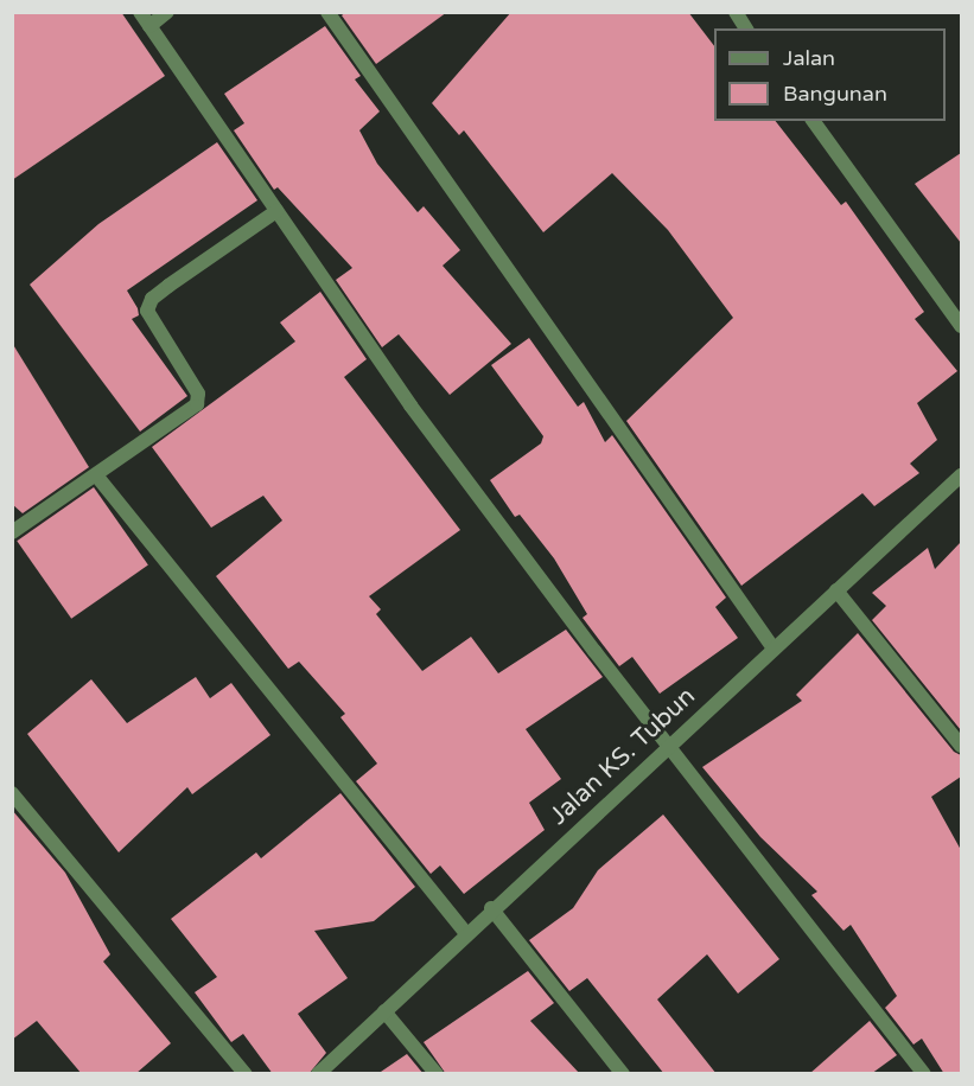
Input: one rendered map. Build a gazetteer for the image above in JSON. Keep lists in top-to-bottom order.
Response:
{
  "streets": {
    "street": ["Jalan KS. Tubun"]
  },
  "legend": ["Jalan", "Bangunan"]
}
